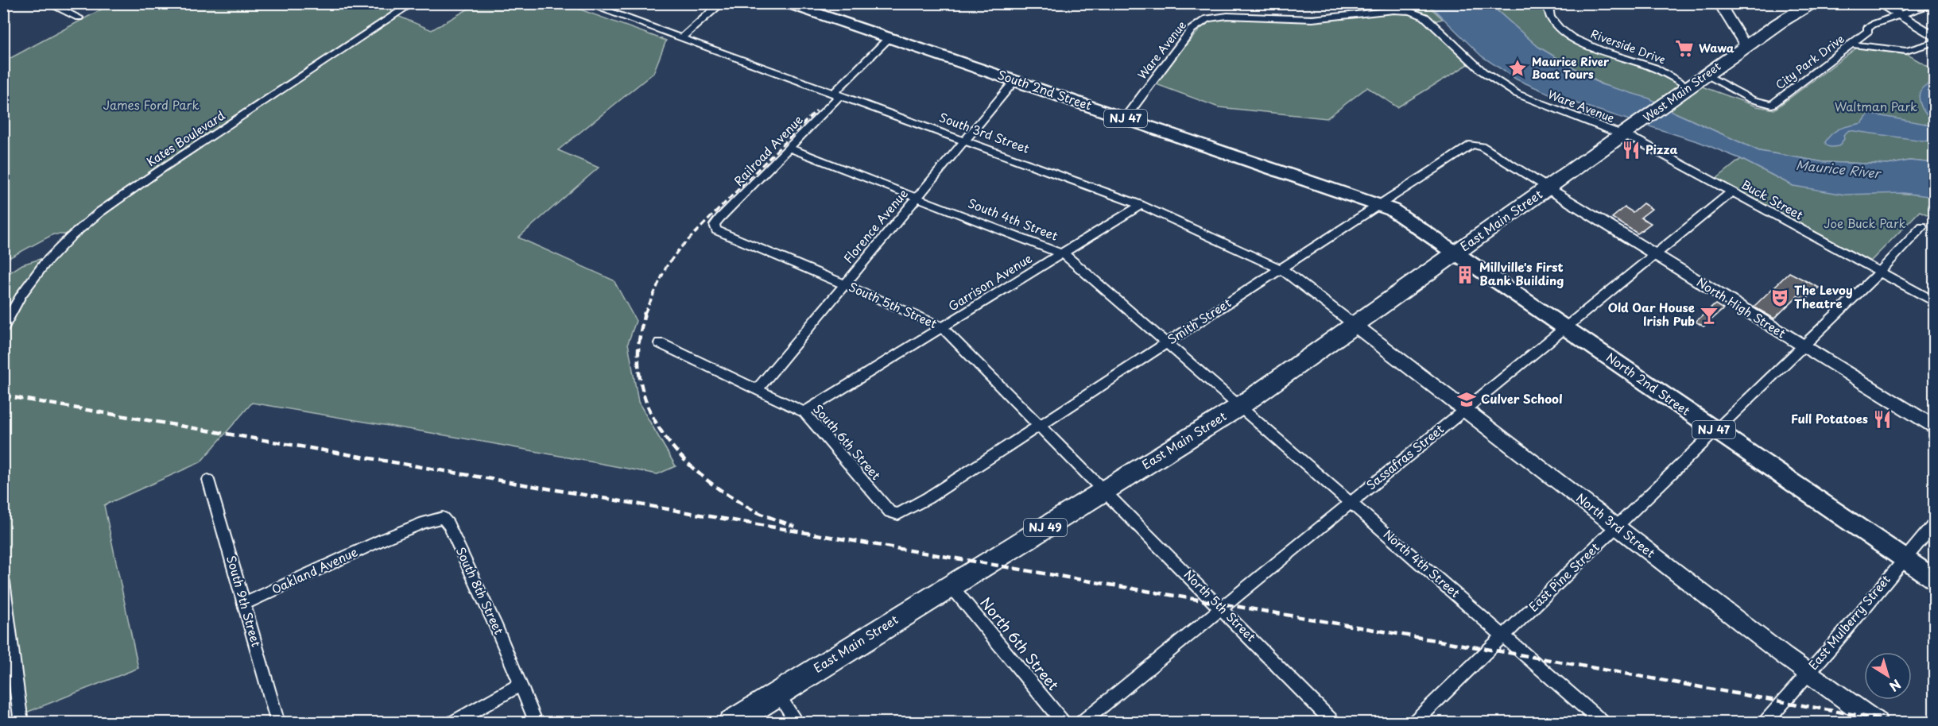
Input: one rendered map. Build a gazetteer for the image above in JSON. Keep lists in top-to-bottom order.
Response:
{
  "streets": {
    "highway": ["West Main Street", "East Main Street", "NJ 49"],
    "main road": ["South 2nd Street", "NJ 47", "North 2nd Street"],
    "street": [
      "Riverside Drive",
      "Ware Avenue",
      "City Park Drive",
      "South 3rd Street",
      "Kates Boulevard",
      "Railroad Avenue",
      "Buck Street",
      "South 4th Street",
      "Florence Avenue",
      "Garrison Avenue",
      "South 5th Street",
      "North High Street",
      "Smith Street",
      "South 6th Street",
      "Sassafras Street",
      "North 3rd Street",
      "North 4th Street",
      "Oakland Avenue",
      "East Pine Street",
      "South 8th Street",
      "South 9th Street",
      "North 5th Street",
      "East Mulberry Street",
      "North 6th Street"
    ]
  },
  "crossings": [
    ["Riverside Drive", "West Main Street"],
    ["Ware Avenue", "South 2nd Street"],
    ["Ware Avenue", "West Main Street"],
    ["Ware Avenue", "Buck Street"],
    ["Ware Avenue", "East Main Street"],
    ["City Park Drive", "West Main Street"],
    ["South 2nd Street", "Railroad Avenue"],
    ["South 2nd Street", "East Main Street"],
    ["South 2nd Street", "Florence Avenue"],
    ["South 2nd Street", "Smith Street"],
    ["South 2nd Street", "North 2nd Street"],
    ["West Main Street", "Buck Street"],
    ["West Main Street", "East Main Street"],
    ["South 3rd Street", "Railroad Avenue"],
    ["South 3rd Street", "East Main Street"],
    ["South 3rd Street", "Florence Avenue"],
    ["South 3rd Street", "Garrison Avenue"],
    ["South 3rd Street", "Smith Street"],
    ["South 3rd Street", "North 3rd Street"],
    ["Railroad Avenue", "South 4th Street"],
    ["Railroad Avenue", "South 5th Street"],
    ["Buck Street", "East Main Street"],
    ["Buck Street", "Sassafras Street"],
    ["Buck Street", "East Pine Street"],
    ["South 4th Street", "East Main Street"],
    ["South 4th Street", "Florence Avenue"],
    ["South 4th Street", "Garrison Avenue"],
    ["South 4th Street", "Smith Street"],
    ["South 4th Street", "North 4th Street"],
    ["East Main Street", "South 5th Street"],
    ["East Main Street", "North High Street"],
    ["East Main Street", "Smith Street"],
    ["East Main Street", "North 2nd Street"],
    ["East Main Street", "North 3rd Street"],
    ["East Main Street", "North 4th Street"],
    ["East Main Street", "North 5th Street"],
    ["East Main Street", "North 6th Street"],
    ["Florence Avenue", "South 5th Street"],
    ["Florence Avenue", "South 6th Street"],
    ["Garrison Avenue", "South 5th Street"],
    ["Garrison Avenue", "South 6th Street"],
    ["South 5th Street", "Smith Street"],
    ["South 5th Street", "North 5th Street"],
    ["North High Street", "Smith Street"],
    ["North High Street", "Sassafras Street"],
    ["North High Street", "East Pine Street"],
    ["Smith Street", "South 6th Street"],
    ["North 2nd Street", "Sassafras Street"],
    ["North 2nd Street", "East Pine Street"],
    ["North 2nd Street", "East Mulberry Street"],
    ["Sassafras Street", "North 3rd Street"],
    ["Sassafras Street", "North 4th Street"],
    ["Sassafras Street", "North 5th Street"],
    ["North 3rd Street", "East Pine Street"],
    ["North 3rd Street", "East Mulberry Street"],
    ["North 4th Street", "East Pine Street"],
    ["Oakland Avenue", "South 8th Street"],
    ["Oakland Avenue", "South 9th Street"]
  ],
  "water": ["Maurice River"],
  "parks": ["James Ford Park", "Waltman Park", "Joe Buck Park"],
  "places": {
    "supermarket": ["Wawa"],
    "place": ["Maurice River Boat Tours"],
    "restaurant": ["Pizza", "Full Potatoes"],
    "building": ["Millville's First Bank Building"],
    "theatre": ["The Levoy Theatre"],
    "bar": ["Old Oar House Irish Pub"],
    "school or university": ["Culver School"]
  },
  "north": "bottom right"
}
